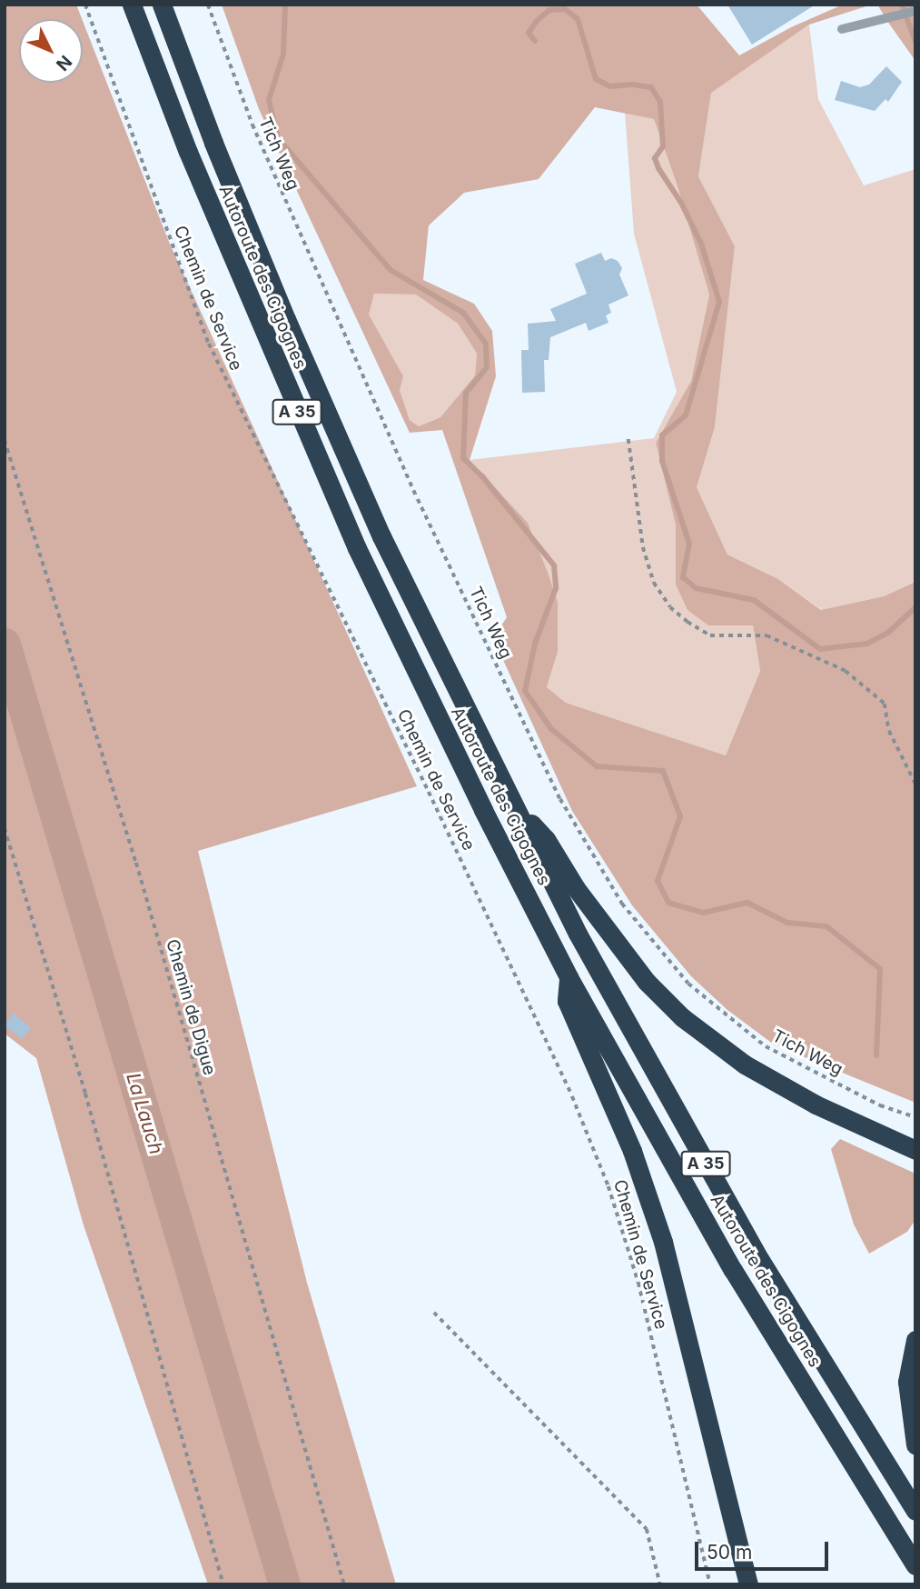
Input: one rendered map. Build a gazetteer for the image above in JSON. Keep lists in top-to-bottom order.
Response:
{
  "streets": {
    "highway": ["Autoroute des Cigognes", "A 35"],
    "path": ["Tich Weg", "Chemin de Service", "Chemin de Digue"]
  },
  "water": ["La Lauch"],
  "scale_bar": "50 m",
  "north": "bottom right"
}
